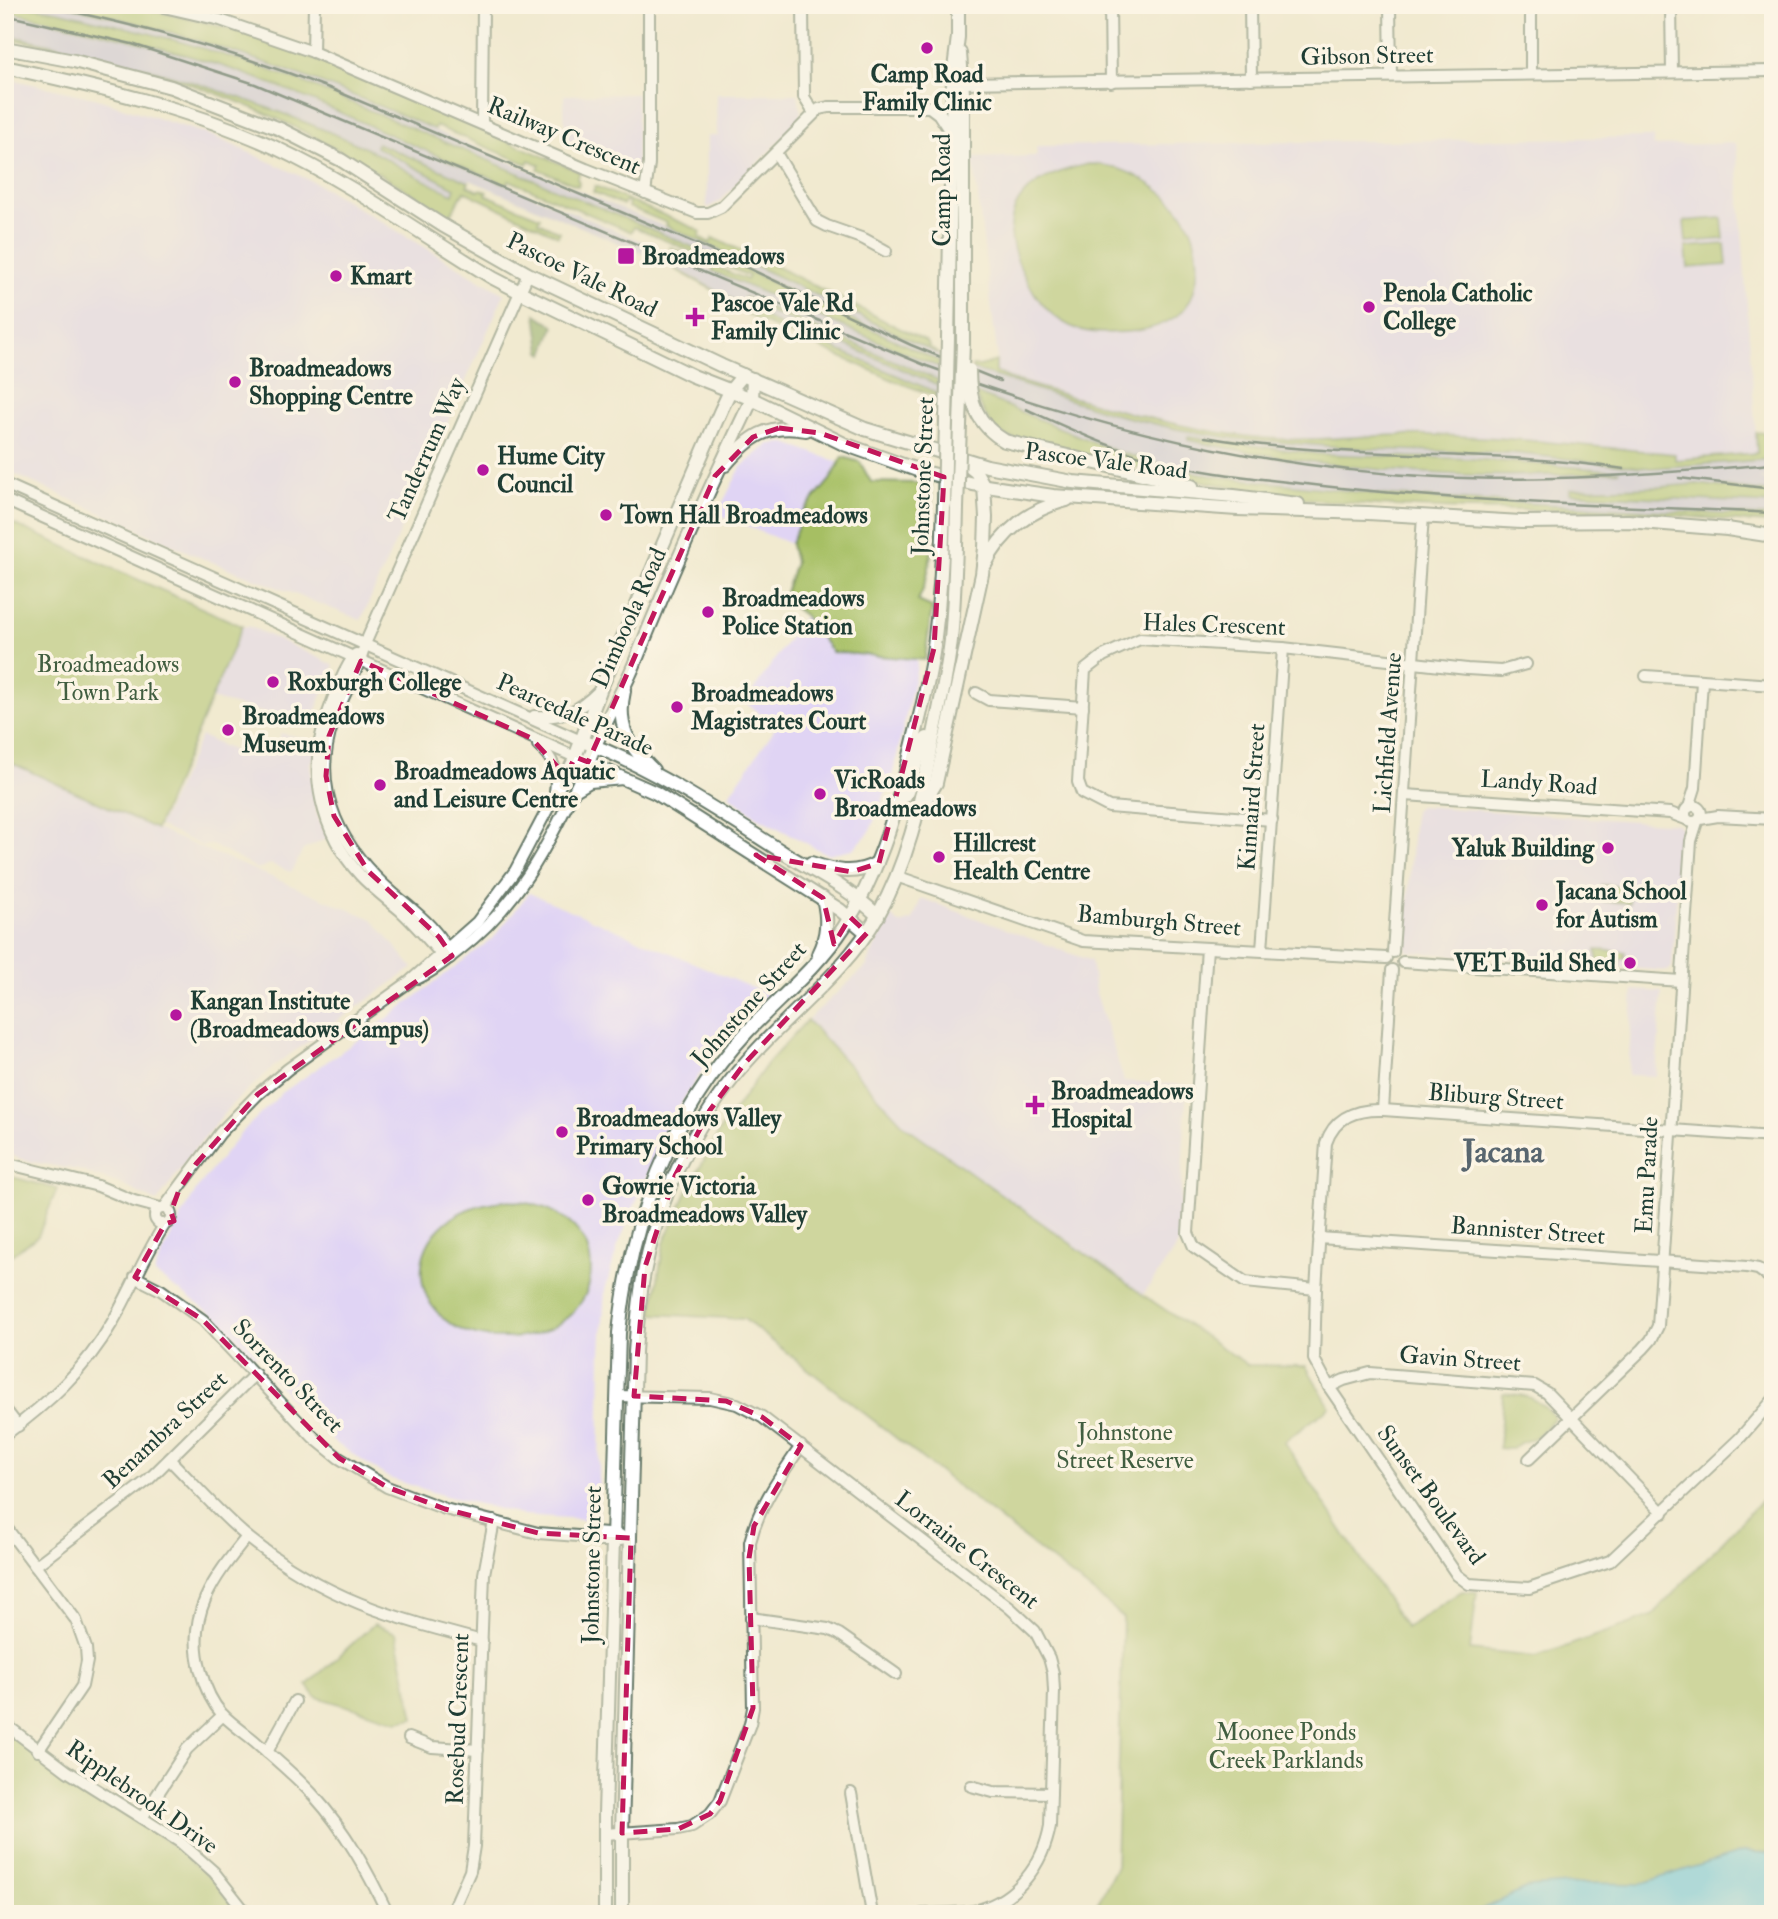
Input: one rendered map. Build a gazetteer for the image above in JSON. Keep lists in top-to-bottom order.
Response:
{
  "streets": {
    "main road": [
      "Camp Road",
      "Pascoe Vale Road",
      "Johnstone Street",
      "Dimboola Road",
      "Pearcedale Parade"
    ],
    "street": [
      "Gibson Street",
      "Railway Crescent",
      "Tanderrum Way",
      "Hales Crescent",
      "Lichfield Avenue",
      "Landy Road",
      "Kinnaird Street",
      "Bamburgh Street",
      "Bliburg Street",
      "Emu Parade",
      "Bannister Street",
      "Gavin Street",
      "Sorrento Street",
      "Benambra Street",
      "Sunset Boulevard",
      "Lorraine Crescent",
      "Rosebud Crescent",
      "Ripplebrook Drive"
    ]
  },
  "crossings": [
    ["Gibson Street", "Camp Road"],
    ["Camp Road", "Johnstone Street"],
    ["Pascoe Vale Road", "Tanderrum Way"],
    ["Pascoe Vale Road", "Dimboola Road"],
    ["Pascoe Vale Road", "Lichfield Avenue"],
    ["Tanderrum Way", "Dimboola Road"],
    ["Tanderrum Way", "Pearcedale Parade"],
    ["Johnstone Street", "Pearcedale Parade"],
    ["Johnstone Street", "Bamburgh Street"],
    ["Johnstone Street", "Sorrento Street"],
    ["Johnstone Street", "Lorraine Crescent"],
    ["Dimboola Road", "Pearcedale Parade"],
    ["Dimboola Road", "Sorrento Street"],
    ["Hales Crescent", "Lichfield Avenue"],
    ["Hales Crescent", "Kinnaird Street"],
    ["Lichfield Avenue", "Landy Road"],
    ["Lichfield Avenue", "Bamburgh Street"],
    ["Landy Road", "Emu Parade"],
    ["Kinnaird Street", "Bamburgh Street"],
    ["Bliburg Street", "Emu Parade"],
    ["Bliburg Street", "Bannister Street"],
    ["Bliburg Street", "Sunset Boulevard"],
    ["Emu Parade", "Bannister Street"],
    ["Emu Parade", "Gavin Street"],
    ["Bannister Street", "Sunset Boulevard"],
    ["Gavin Street", "Sunset Boulevard"],
    ["Sorrento Street", "Benambra Street"],
    ["Sorrento Street", "Rosebud Crescent"]
  ],
  "districts": ["Jacana"],
  "parks": ["Broadmeadows Town Park", "Johnstone Street Reserve", "Moonee Ponds Creek Parklands"],
  "places": {
    "other": [
      "Camp Road Family Clinic",
      "Kmart",
      "Penola Catholic College",
      "Broadmeadows Shopping Centre",
      "Hume City Council",
      "Town Hall Broadmeadows",
      "Broadmeadows Police Station",
      "Roxburgh College",
      "Broadmeadows Magistrates Court",
      "Broadmeadows Museum",
      "Broadmeadows Aquatic and Leisure Centre",
      "VicRoads Broadmeadows",
      "Yaluk Building",
      "Hillcrest Health Centre",
      "Jacana School for Autism",
      "VET Build Shed",
      "Kangan Institute (Broadmeadows Campus)",
      "Broadmeadows Valley Primary School",
      "Gowrie Victoria Broadmeadows Valley"
    ],
    "transit": ["Broadmeadows"],
    "health": ["Pascoe Vale Rd Family Clinic", "Broadmeadows Hospital"]
  }
}
